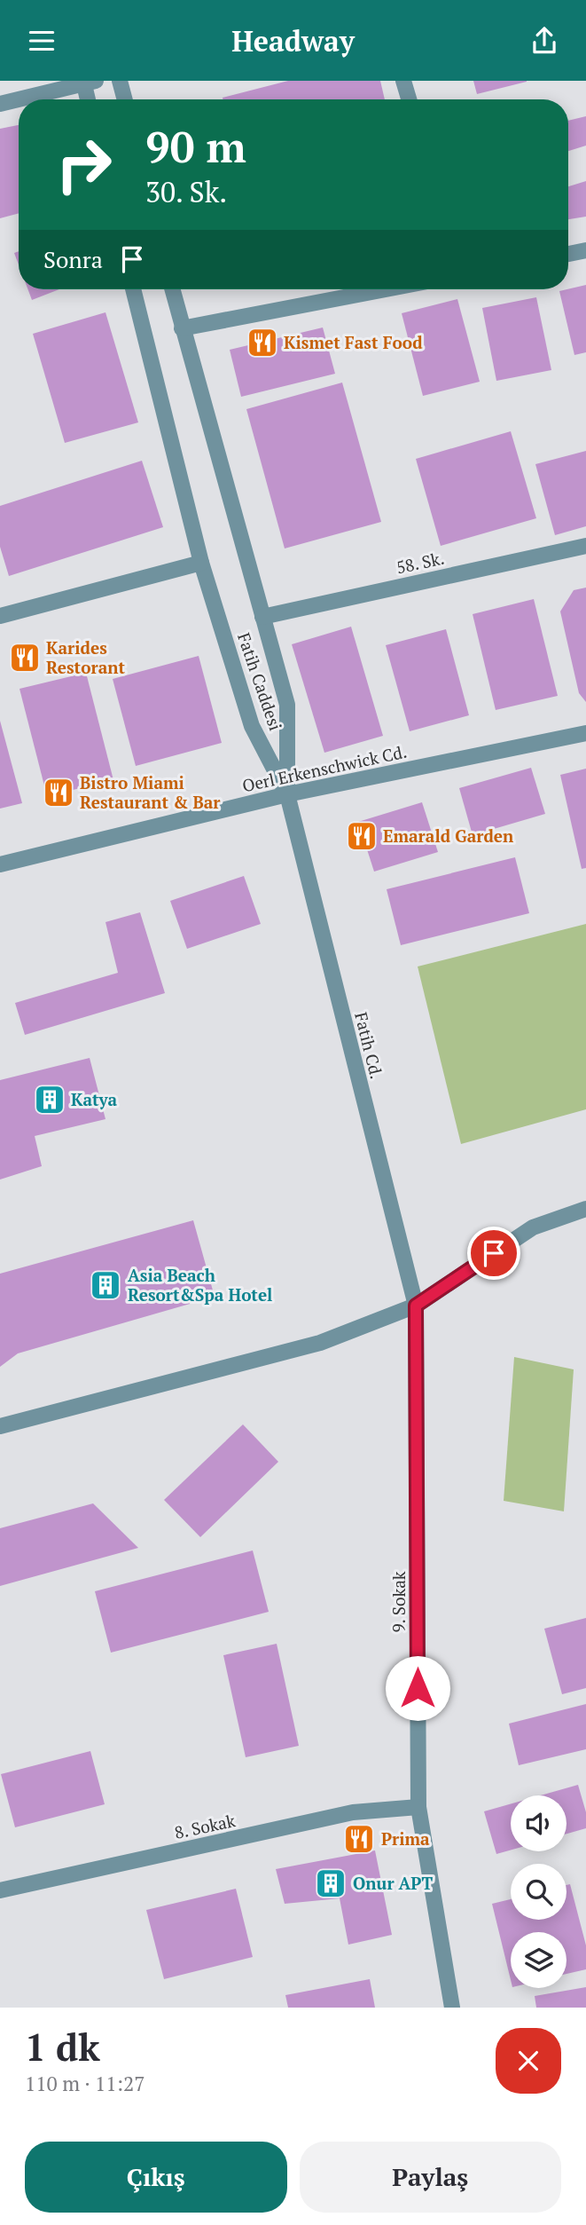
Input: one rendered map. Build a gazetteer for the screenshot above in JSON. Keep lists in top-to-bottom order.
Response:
{
  "streets": {
    "street": [
      "58. Sk.",
      "Fatih Caddesi",
      "Oerl Erkenschwick Cd.",
      "Fatih Cd.",
      "9. Sokak",
      "8. Sokak"
    ]
  },
  "crossings": [
    ["58. Sk.", "Fatih Caddesi"],
    ["Fatih Caddesi", "Oerl Erkenschwick Cd."],
    ["Fatih Caddesi", "Fatih Cd."],
    ["Oerl Erkenschwick Cd.", "Fatih Cd."],
    ["Fatih Cd.", "9. Sokak"],
    ["9. Sokak", "8. Sokak"]
  ],
  "places": {
    "restaurant": [
      "Kismet Fast Food",
      "Karides Restorant",
      "Bistro Miami Restaurant & Bar",
      "Emarald Garden",
      "Prima"
    ],
    "building": ["Katya", "Asia Beach Resort&Spa Hotel", "Onur APT"]
  },
  "page": {
    "header": "Headway",
    "turn": ["90 m", "30. Sk."],
    "then": "Sonra",
    "heading": ["1 dk", "110 m · 11:27"],
    "buttons": ["Çıkış", "Paylaş"]
  }
}
